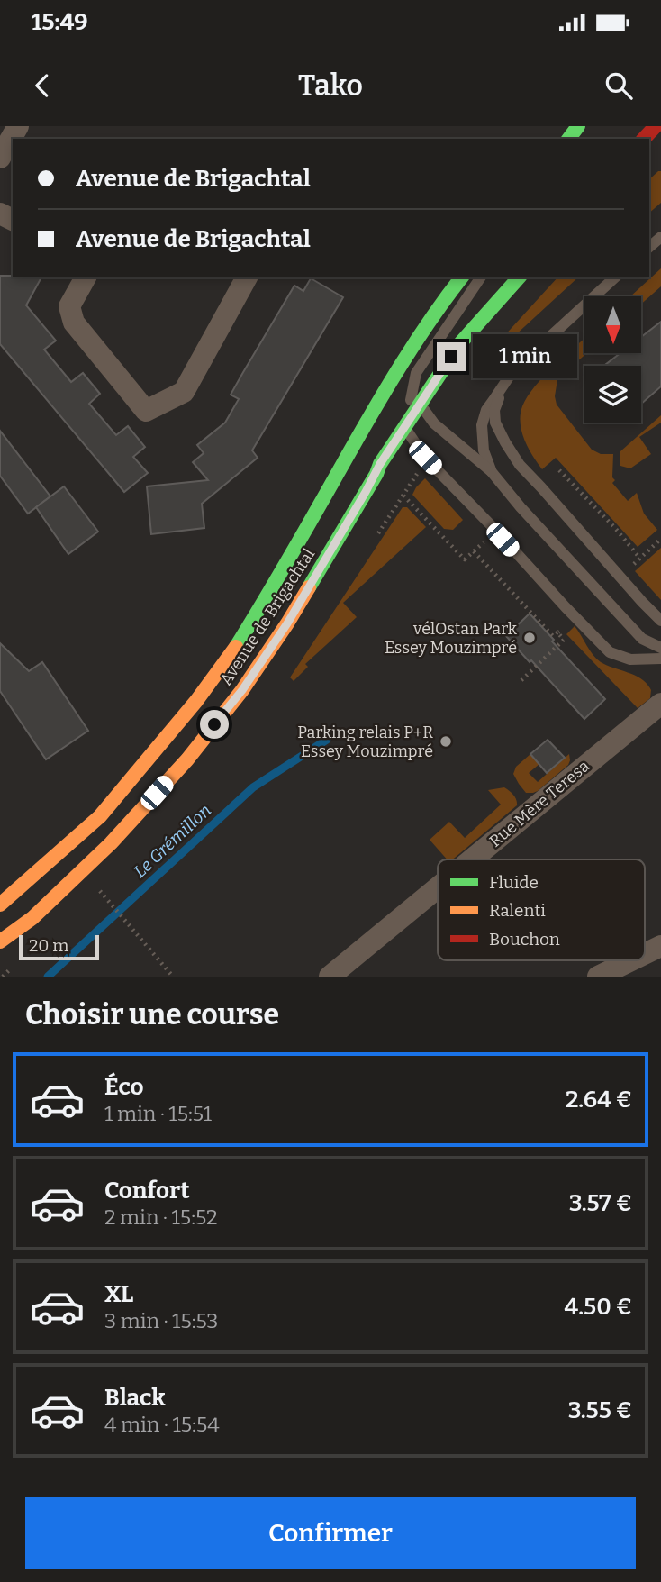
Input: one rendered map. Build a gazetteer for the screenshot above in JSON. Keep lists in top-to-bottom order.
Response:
{
  "streets": {
    "main road": ["Avenue de Brigachtal"],
    "street": ["Rue Mère Teresa"]
  },
  "water": ["Le Grémillon"],
  "places": ["vélOstan Park Essey Mouzimpré", "Parking relais P+R Essey Mouzimpré"],
  "legend": ["Fluide", "Ralenti", "Bouchon"],
  "scale_bar": "20 m",
  "north": "bottom",
  "page": {
    "status": "15:49",
    "header": "Tako",
    "banner": ["Avenue de Brigachtal", "Avenue de Brigachtal"],
    "bubble": "1 min",
    "scale": "20 m",
    "heading": "Choisir une course",
    "list": [
      {
        "name": "Éco",
        "note": "1 min · 15:51",
        "value": "2.64 €"
      },
      {
        "name": "Confort",
        "note": "2 min · 15:52",
        "value": "3.57 €"
      },
      {
        "name": "XL",
        "note": "3 min · 15:53",
        "value": "4.50 €"
      },
      {
        "name": "Black",
        "note": "4 min · 15:54",
        "value": "3.55 €"
      }
    ],
    "buttons": "Confirmer"
  }
}
